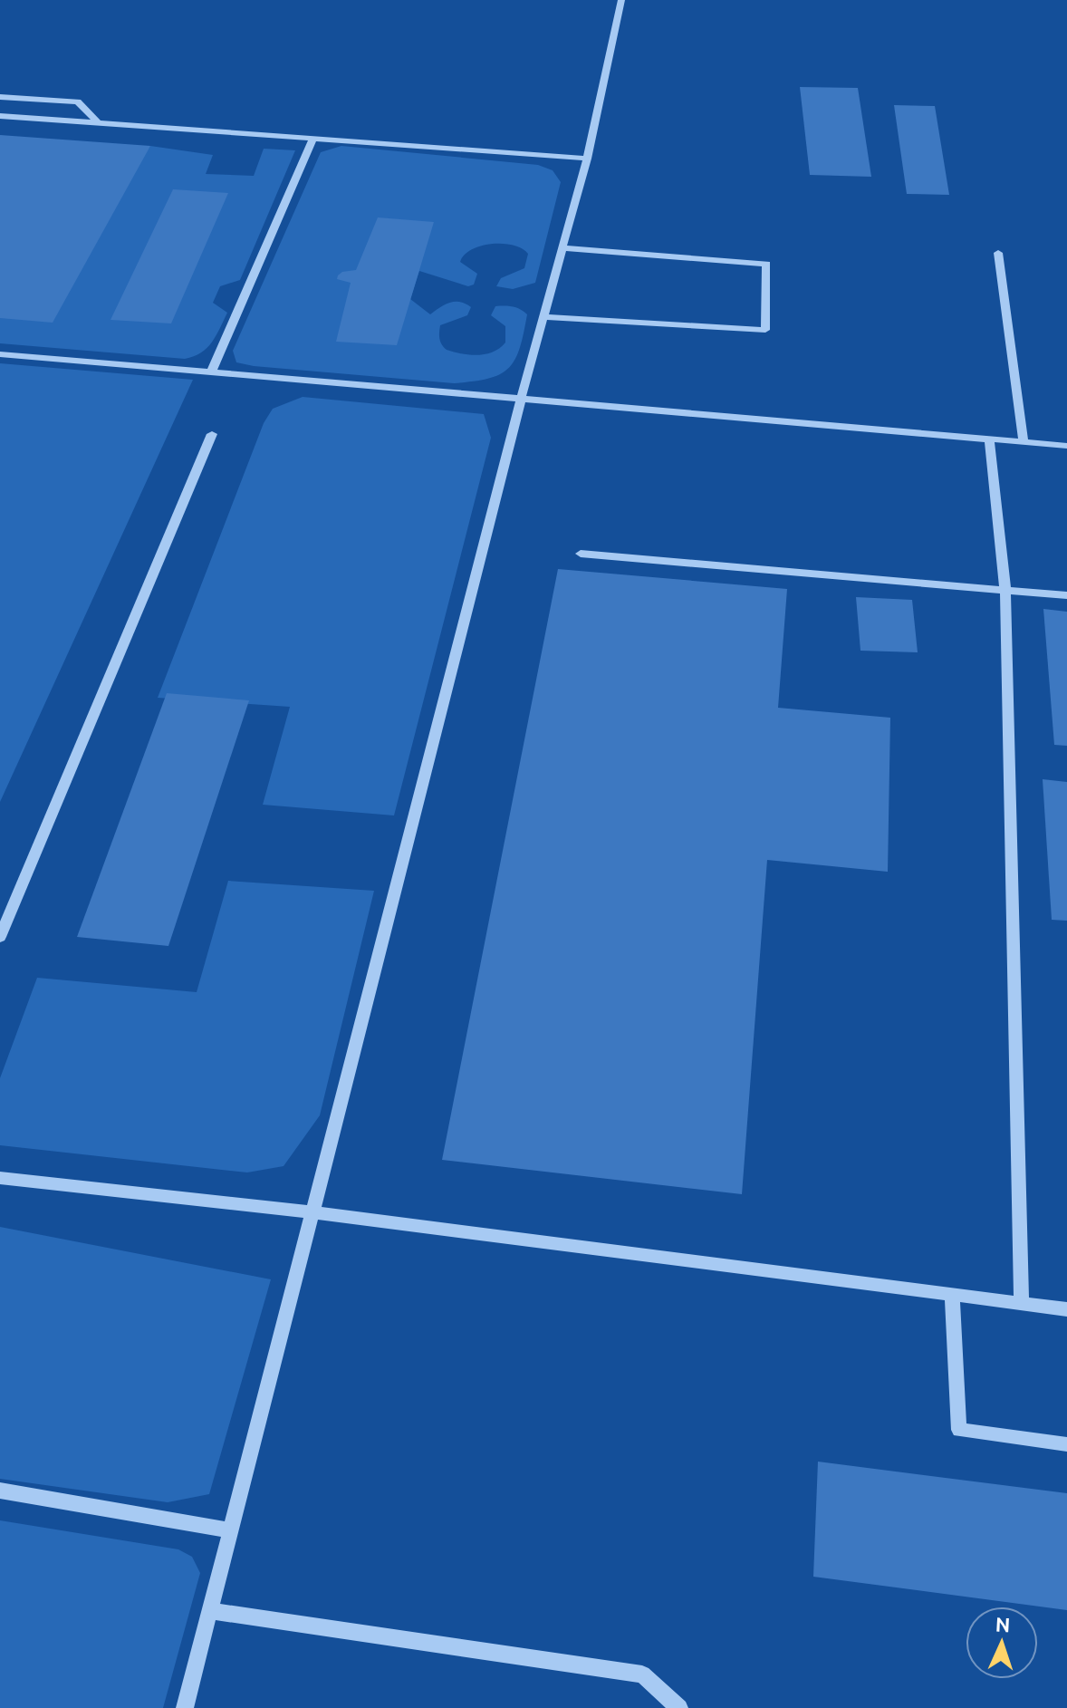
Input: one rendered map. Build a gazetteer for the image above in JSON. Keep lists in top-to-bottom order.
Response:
{
  "north": "top"
}
